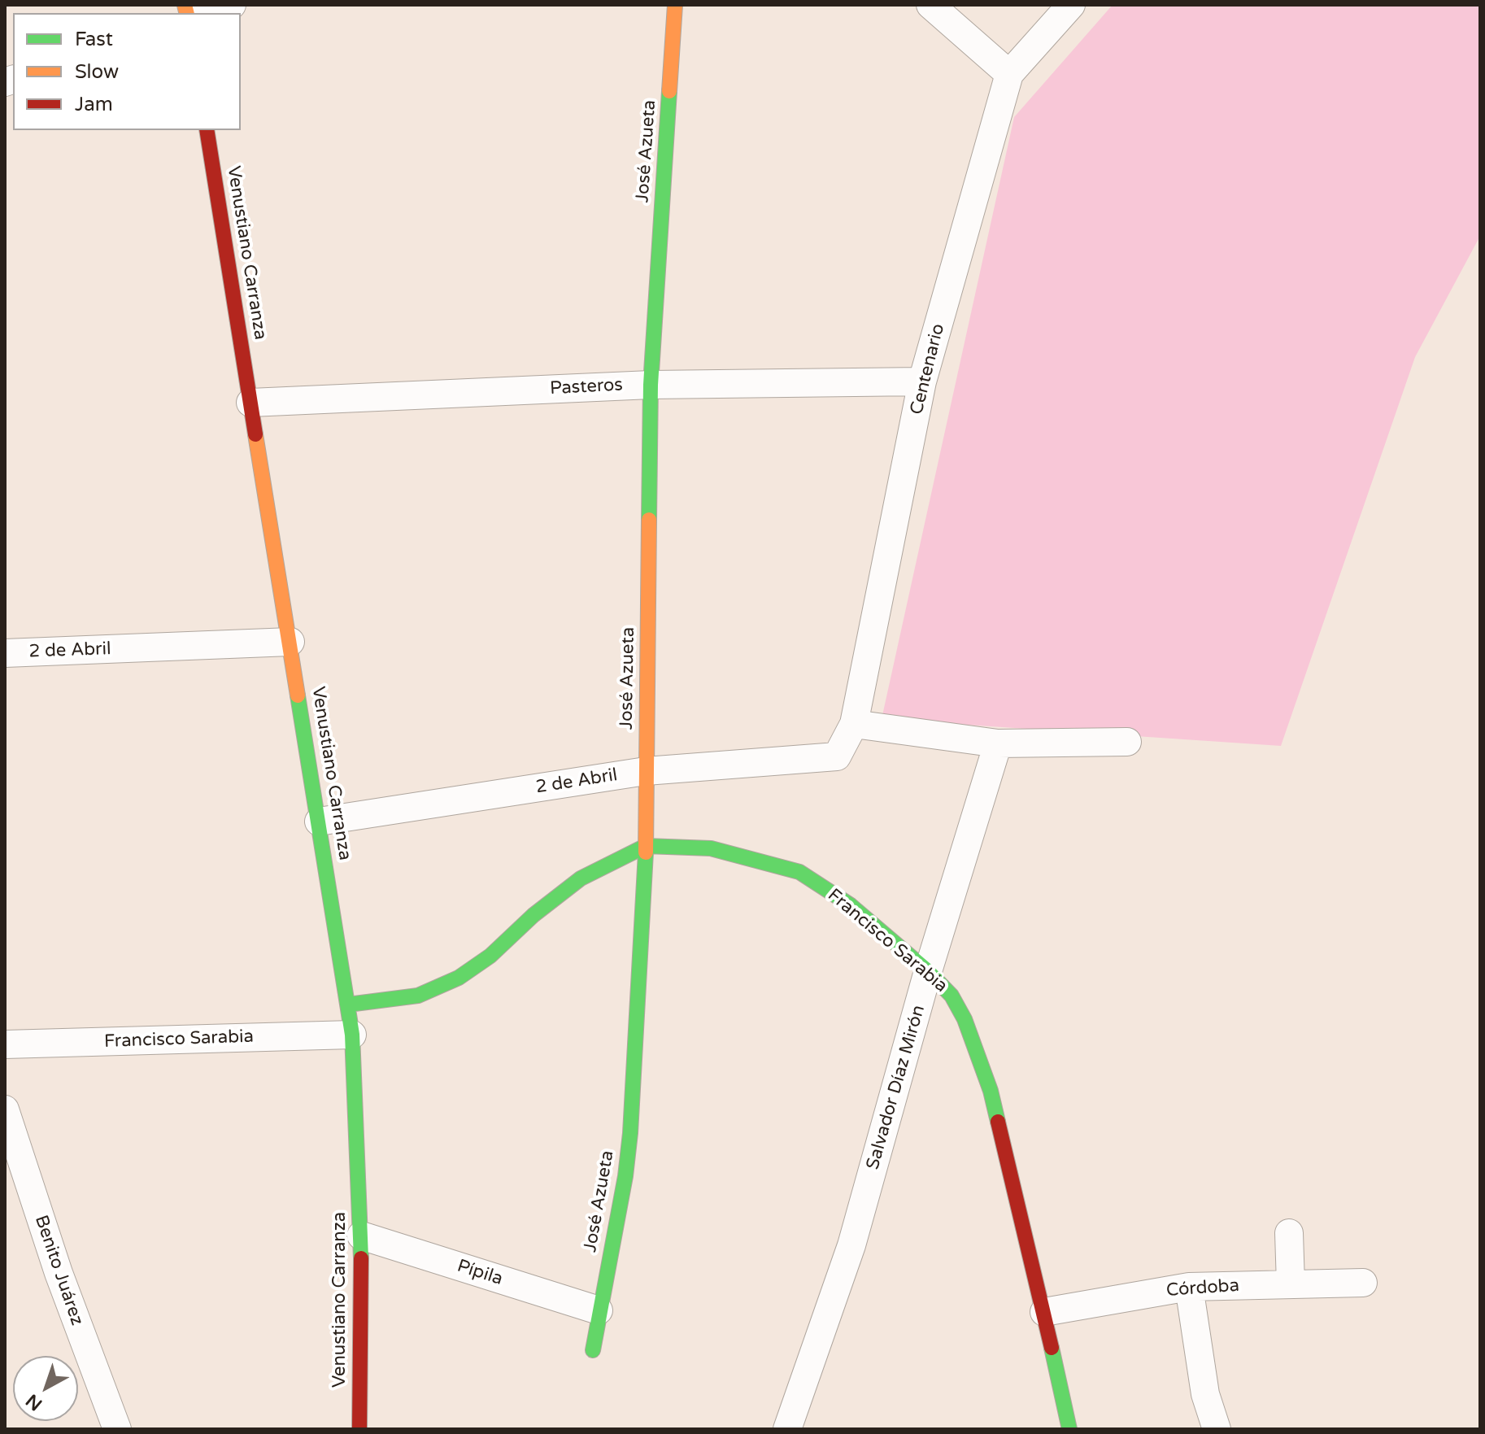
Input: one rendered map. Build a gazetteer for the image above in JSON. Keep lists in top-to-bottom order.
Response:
{
  "streets": {
    "main road": ["José Azueta", "Venustiano Carranza", "Francisco Sarabia"],
    "street": [
      "Centenario",
      "Pasteros",
      "2 de Abril",
      "Salvador Díaz Mirón",
      "Benito Juárez",
      "Pípila",
      "Córdoba"
    ]
  },
  "crossings": [
    ["José Azueta", "Pasteros"],
    ["José Azueta", "2 de Abril"],
    ["José Azueta", "Francisco Sarabia"],
    ["José Azueta", "Pípila"],
    ["Venustiano Carranza", "Pasteros"],
    ["Venustiano Carranza", "2 de Abril"],
    ["Venustiano Carranza", "Francisco Sarabia"],
    ["Venustiano Carranza", "Pípila"],
    ["Centenario", "Pasteros"],
    ["Centenario", "2 de Abril"],
    ["Francisco Sarabia", "Salvador Díaz Mirón"],
    ["Francisco Sarabia", "Córdoba"]
  ],
  "legend": ["Fast", "Slow", "Jam"],
  "north": "bottom left"
}
